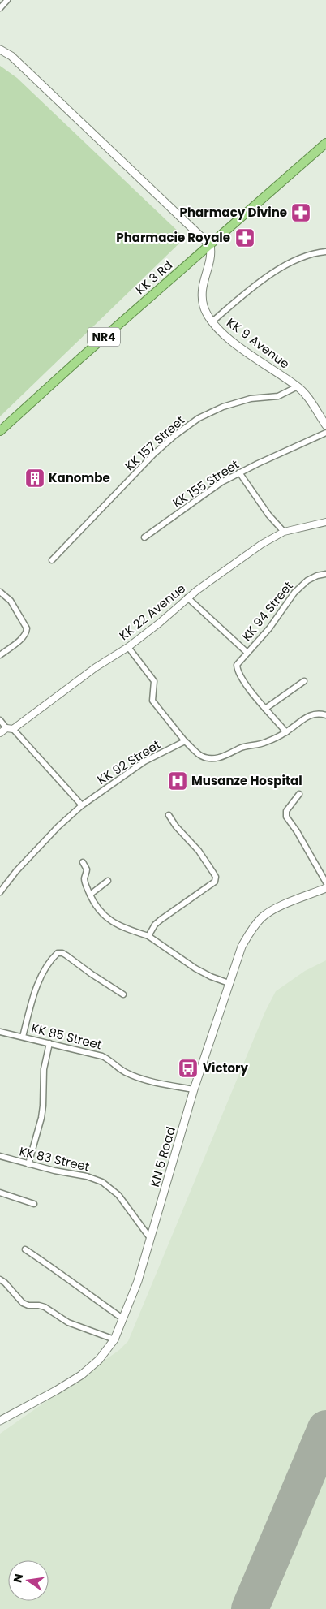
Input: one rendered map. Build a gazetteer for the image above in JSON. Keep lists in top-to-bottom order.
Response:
{
  "streets": {
    "highway": ["KK 3 Rd", "NR4"],
    "main road": ["KK 9 Avenue", "KN 5 Road"],
    "street": [
      "KK 157 Street",
      "KK 155 Street",
      "KK 94 Street",
      "KK 22 Avenue",
      "KK 92 Street",
      "KK 85 Street",
      "KK 83 Street"
    ]
  },
  "crossings": [
    ["KK 3 Rd", "KK 9 Avenue"],
    ["KK 9 Avenue", "KK 157 Street"],
    ["KK 94 Street", "KK 22 Avenue"],
    ["KK 85 Street", "KN 5 Road"],
    ["KN 5 Road", "KK 83 Street"]
  ],
  "places": {
    "pharmacy": ["Pharmacy Divine", "Pharmacie Royale"],
    "building": ["Kanombe"],
    "hospital": ["Musanze Hospital"],
    "bus stop": ["Victory"]
  },
  "north": "left"
}
